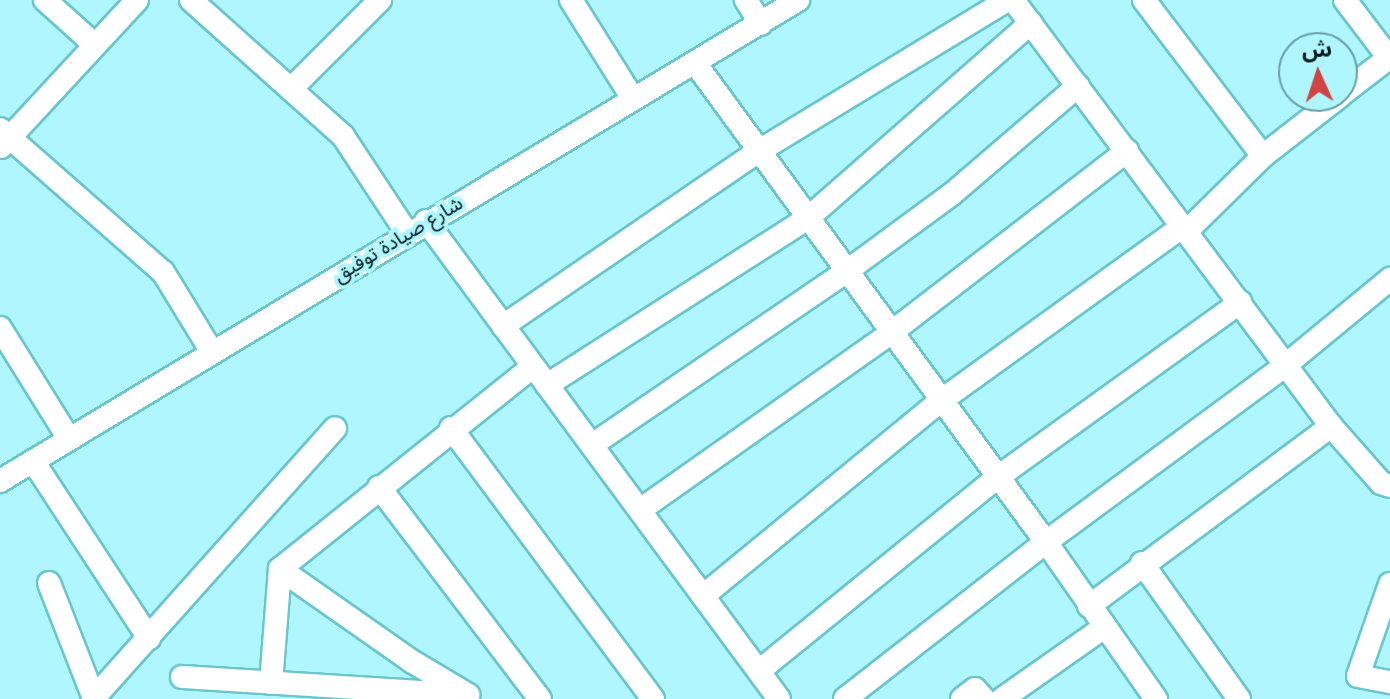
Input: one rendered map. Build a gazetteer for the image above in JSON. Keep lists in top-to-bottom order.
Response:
{
  "streets": {
    "street": ["شارع صيادة توفيق"]
  },
  "north": "top"
}
